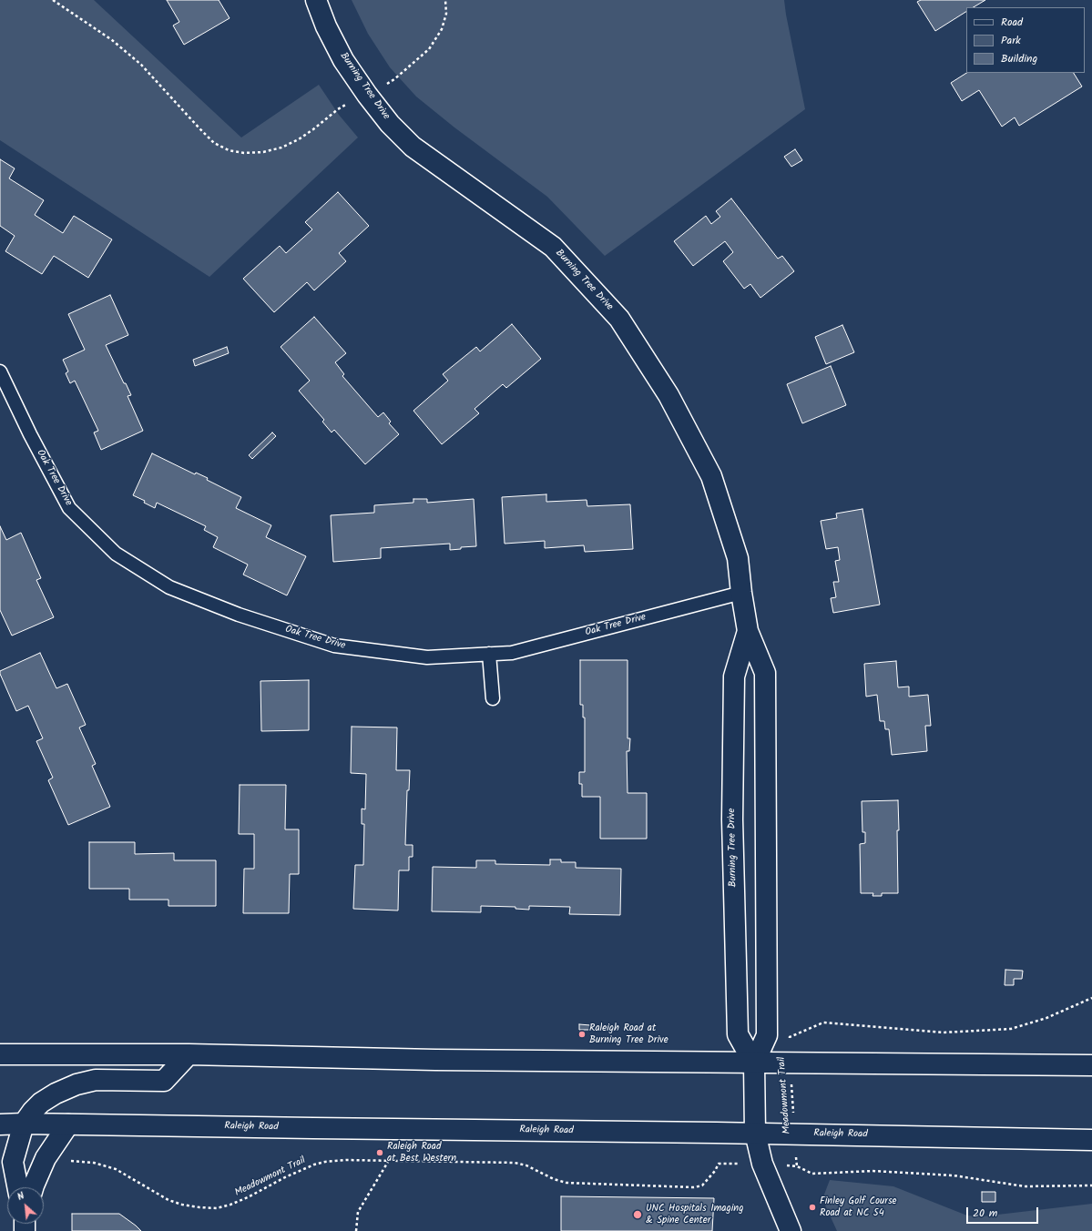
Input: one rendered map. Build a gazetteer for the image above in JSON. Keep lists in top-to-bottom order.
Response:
{
  "streets": {
    "main road": ["Burning Tree Drive", "Raleigh Road"],
    "lane": ["Oak Tree Drive"],
    "path": ["Meadowmont Trail"]
  },
  "crossings": [
    ["Burning Tree Drive", "Oak Tree Drive"],
    ["Burning Tree Drive", "Raleigh Road"],
    ["Meadowmont Trail", "Raleigh Road"]
  ],
  "places": [
    "Raleigh Road at Burning Tree Drive",
    "Raleigh Road at Best Western",
    "Finley Golf Course Road at NC 54",
    "UNC Hospitals Imaging & Spine Center"
  ],
  "legend": ["Road", "Park", "Building"],
  "scale_bar": "20 m",
  "north": "top left"
}
